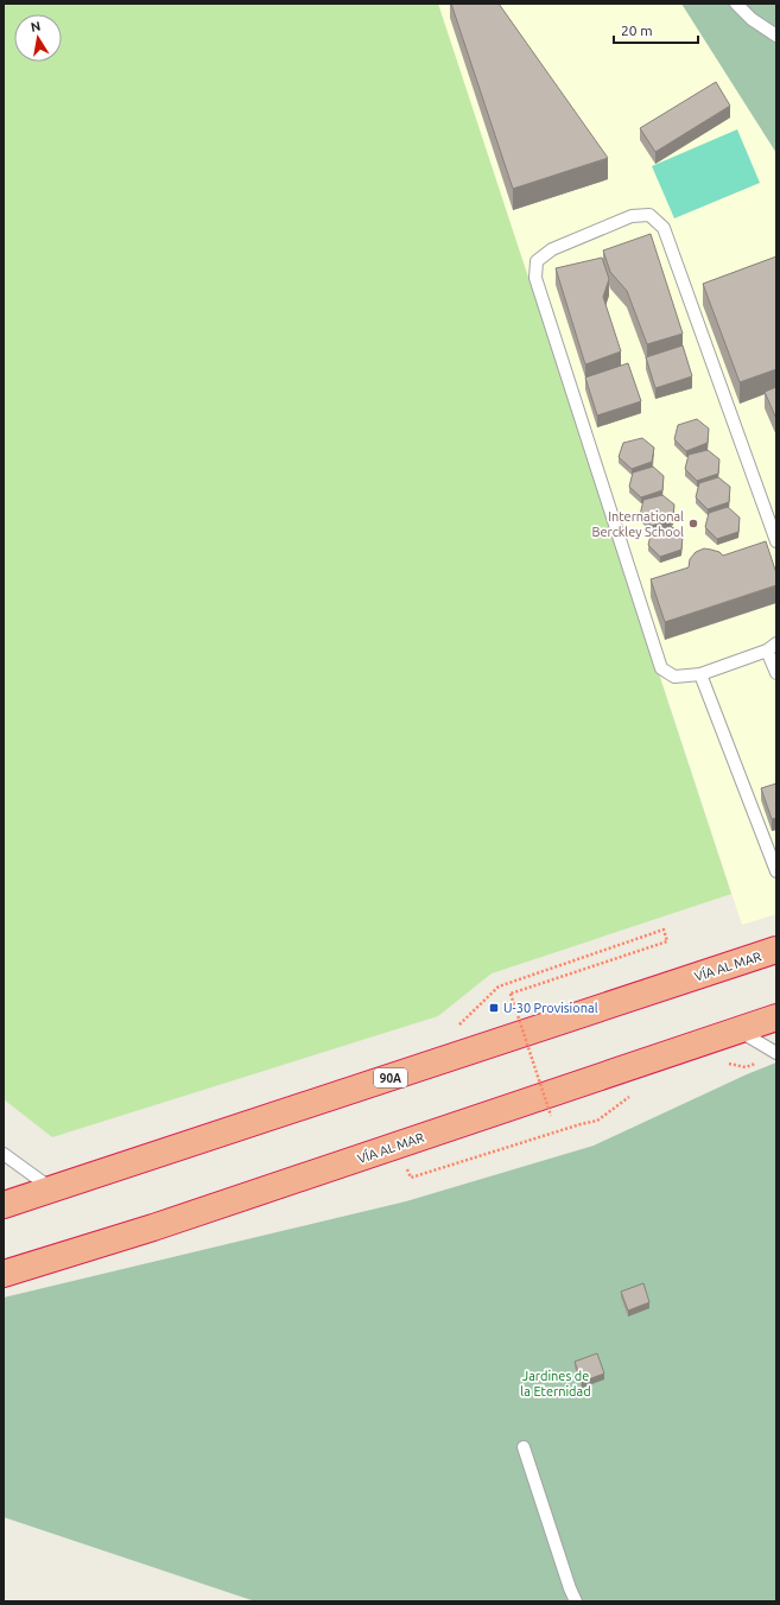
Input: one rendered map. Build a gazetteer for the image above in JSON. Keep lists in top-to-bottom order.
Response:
{
  "streets": {
    "highway": ["VÍA AL MAR", "90A"]
  },
  "parks": ["Jardines de la Eternidad"],
  "places": {
    "other": ["International Berckley School"],
    "transit": ["U-30 Provisional"]
  },
  "scale_bar": "20 m",
  "north": "top"
}
